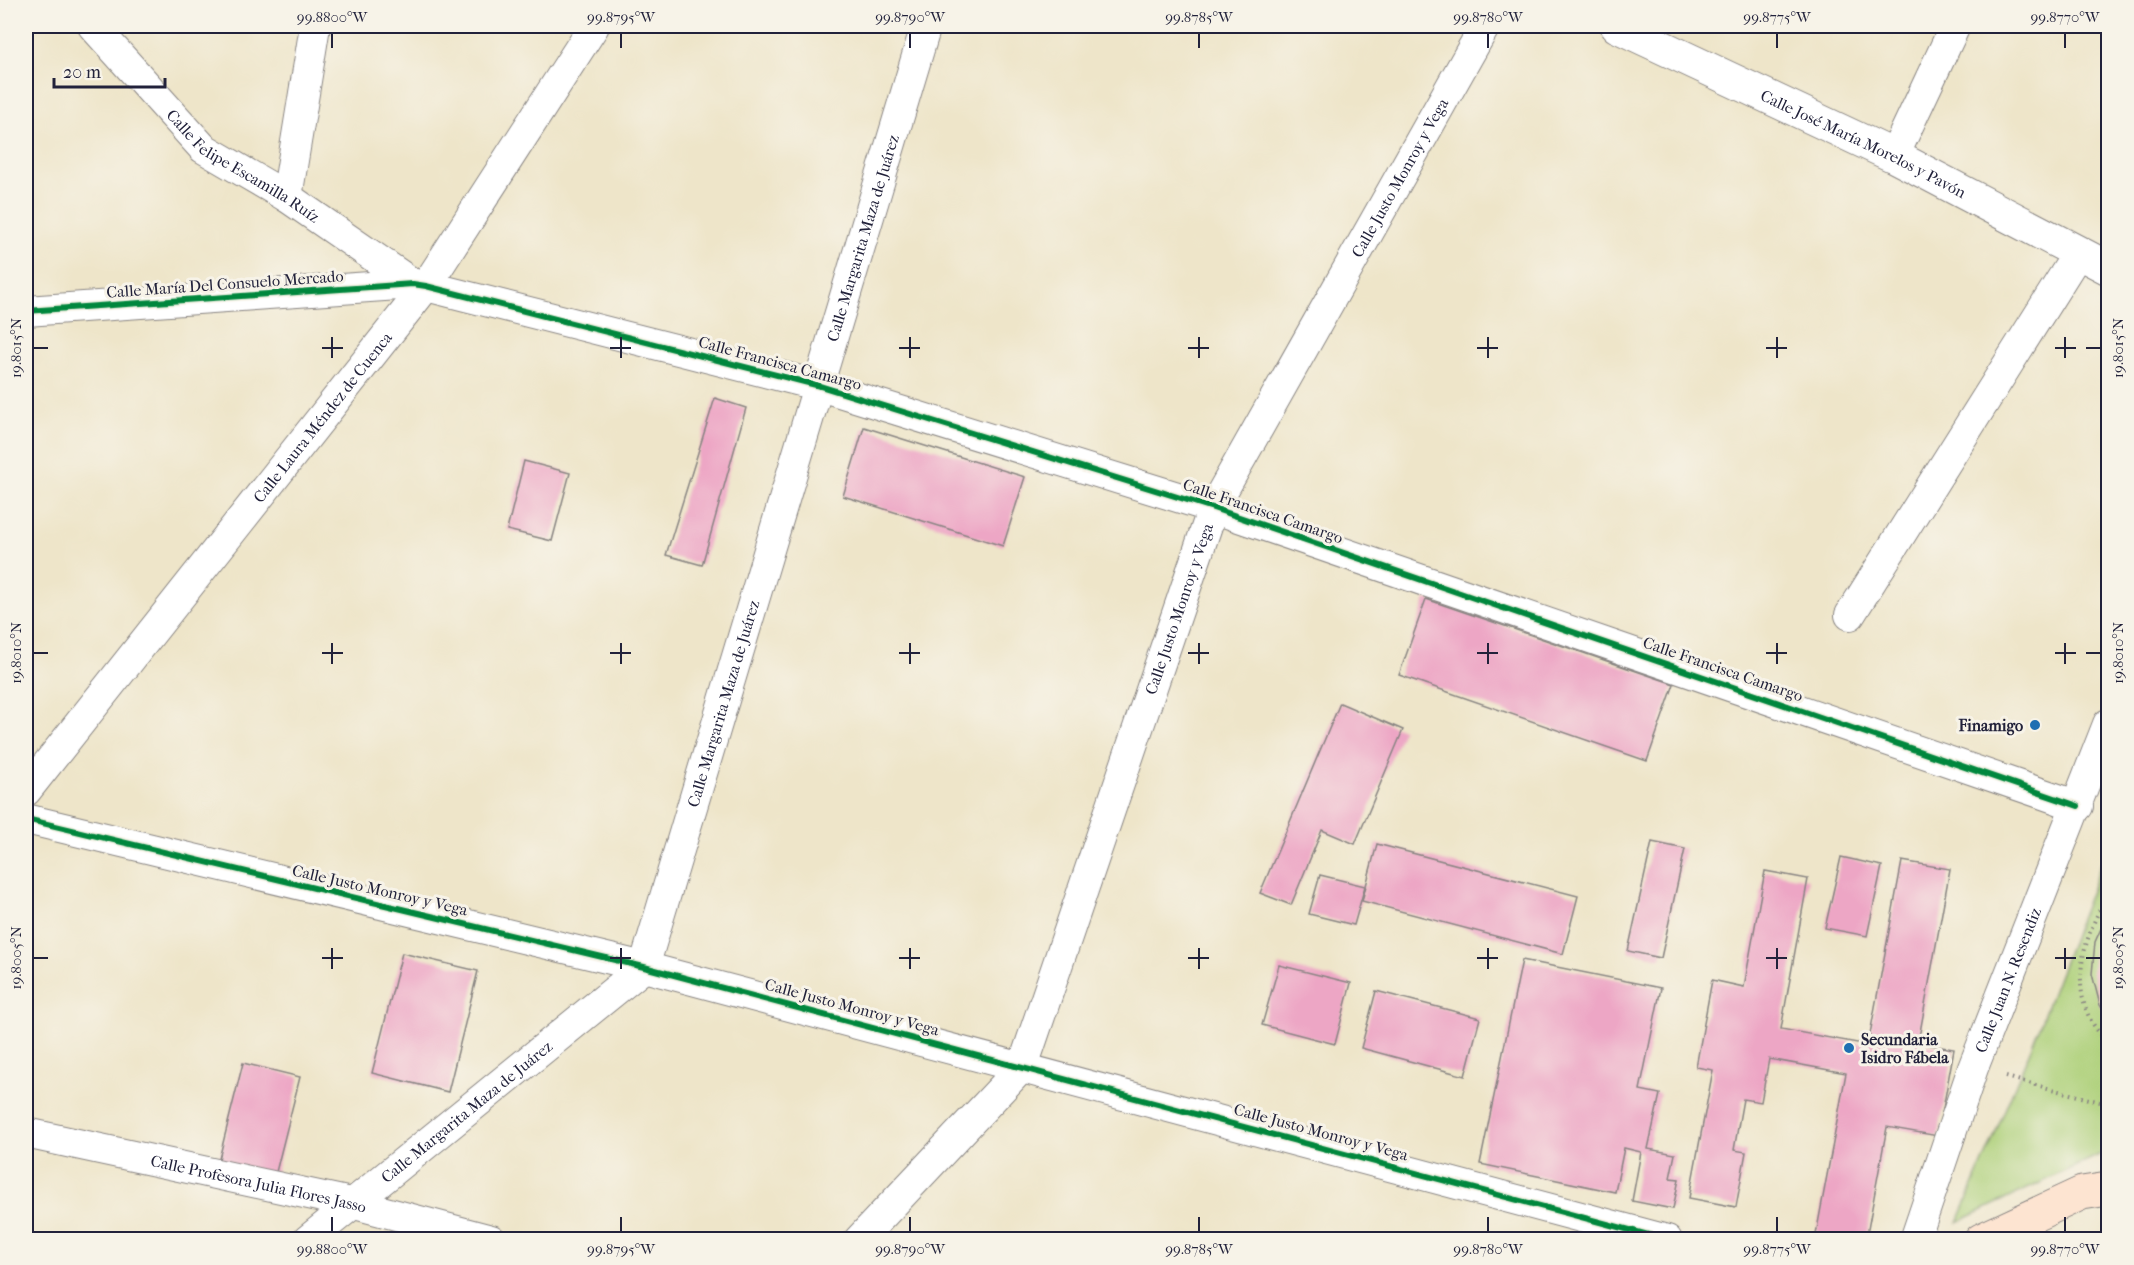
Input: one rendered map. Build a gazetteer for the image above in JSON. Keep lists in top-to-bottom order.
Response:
{
  "streets": {
    "street": [
      "Calle José María Morelos y Pavón",
      "Calle Felipe Escamilla Ruíz",
      "Calle Justo Monroy y Vega",
      "Calle Margarita Maza de Juárez",
      "Calle María Del Consuelo Mercado",
      "Calle Francisca Camargo",
      "Calle Laura Méndez de Cuenca",
      "Calle Juan N. Resendiz",
      "Calle Profesora Julia Flores Jasso"
    ]
  },
  "crossings": [
    ["Calle Felipe Escamilla Ruíz", "Calle María Del Consuelo Mercado"],
    ["Calle Felipe Escamilla Ruíz", "Calle Francisca Camargo"],
    ["Calle Felipe Escamilla Ruíz", "Calle Laura Méndez de Cuenca"],
    ["Calle Justo Monroy y Vega", "Calle Margarita Maza de Juárez"],
    ["Calle Justo Monroy y Vega", "Calle Francisca Camargo"],
    ["Calle Margarita Maza de Juárez", "Calle Francisca Camargo"],
    ["Calle Margarita Maza de Juárez", "Calle Profesora Julia Flores Jasso"],
    ["Calle María Del Consuelo Mercado", "Calle Francisca Camargo"],
    ["Calle María Del Consuelo Mercado", "Calle Laura Méndez de Cuenca"],
    ["Calle Francisca Camargo", "Calle Laura Méndez de Cuenca"],
    ["Calle Francisca Camargo", "Calle Juan N. Resendiz"]
  ],
  "places": ["Finamigo", "Secundaria Isidro Fábela"],
  "scale_bar": "20 m",
  "coordinates": [
    "99.8800°W",
    "99.8795°W",
    "99.8790°W",
    "99.8785°W",
    "99.8780°W",
    "99.8775°W",
    "99.8770°W",
    "19.8015°N",
    "19.8010°N",
    "19.8005°N"
  ]
}
